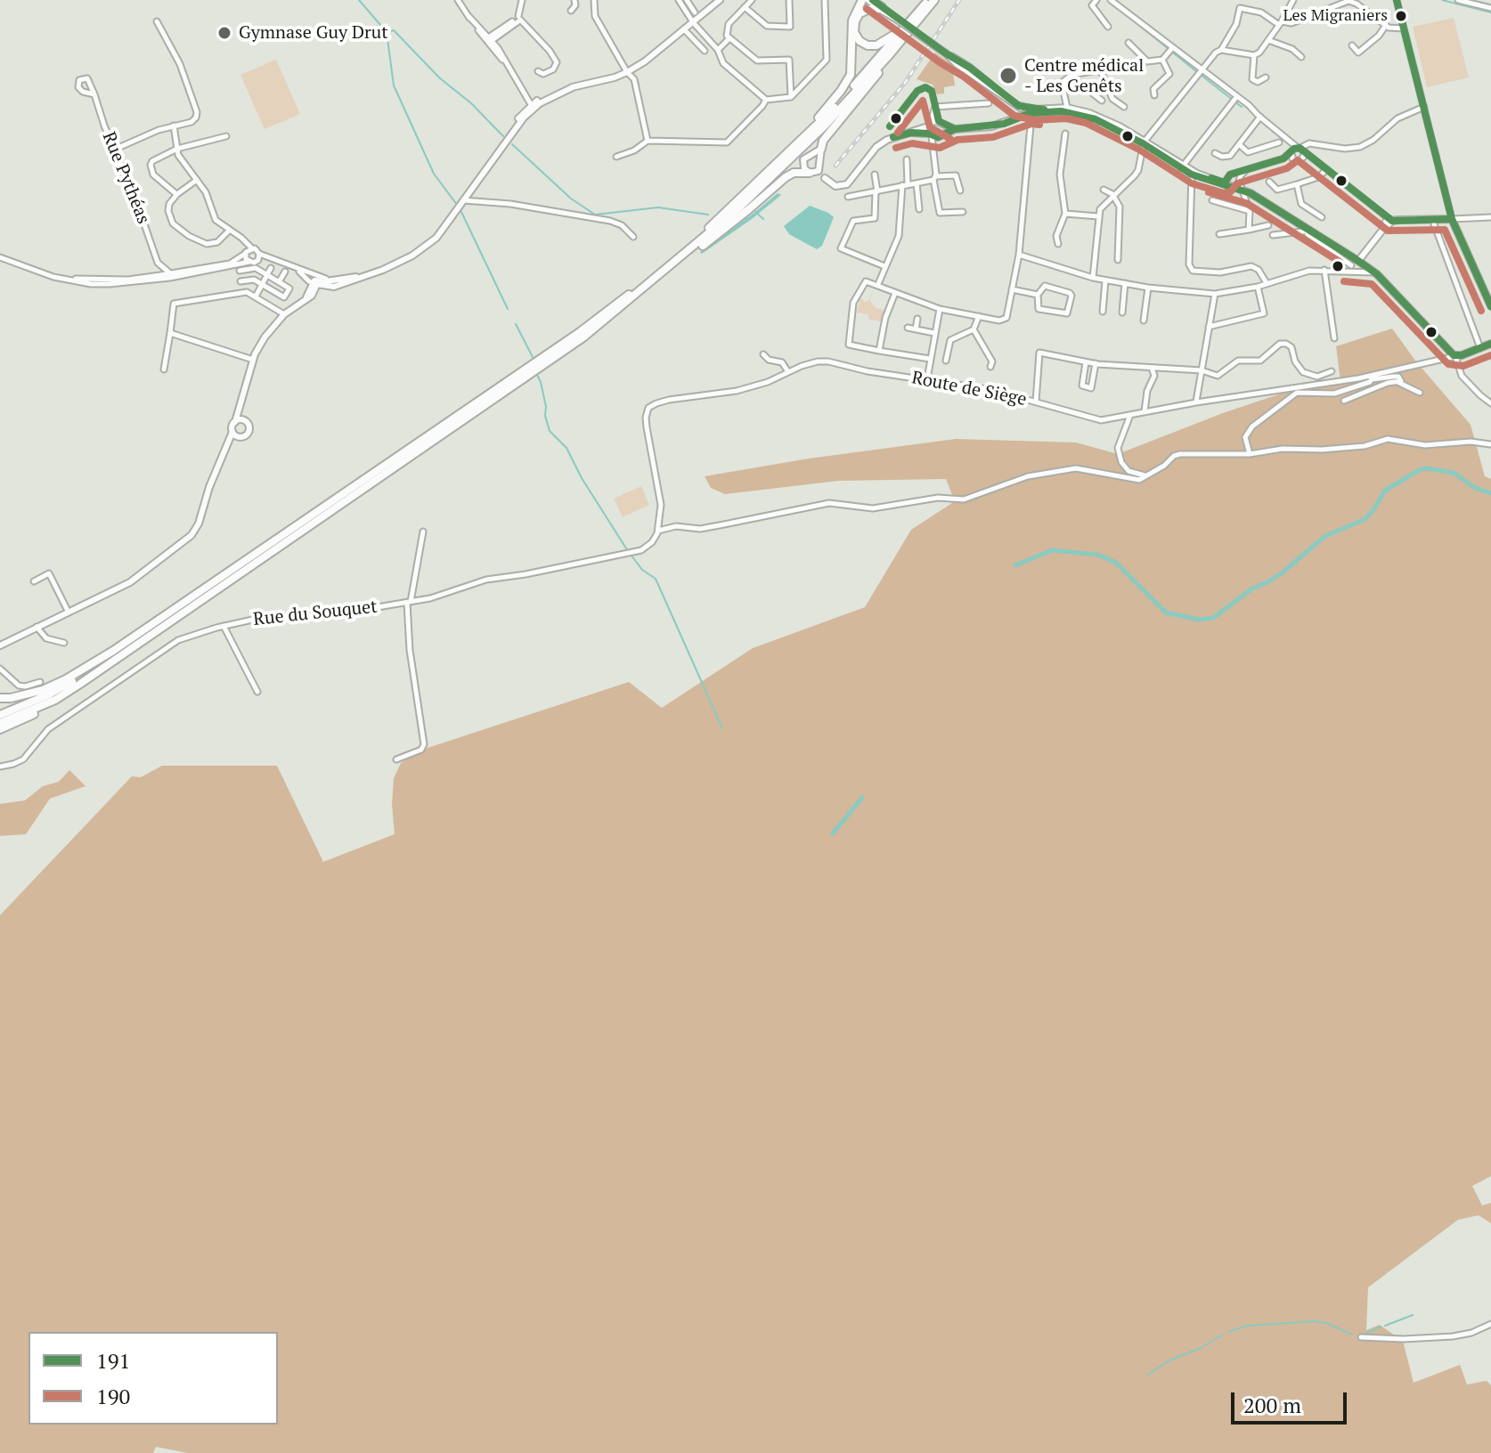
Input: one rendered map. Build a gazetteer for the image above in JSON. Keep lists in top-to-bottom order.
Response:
{
  "streets": {
    "street": ["Rue Pythéas", "Route de Siège", "Rue du Souquet"]
  },
  "crossings": [
    ["Route de Siège", "Rue du Souquet"]
  ],
  "places": ["Les Migraniers", "Gymnase Guy Drut", "Centre médical - Les Genêts"],
  "lines": ["transit line 191", "transit line 190"],
  "legend": ["191", "190"],
  "scale_bar": "200 m"
}
